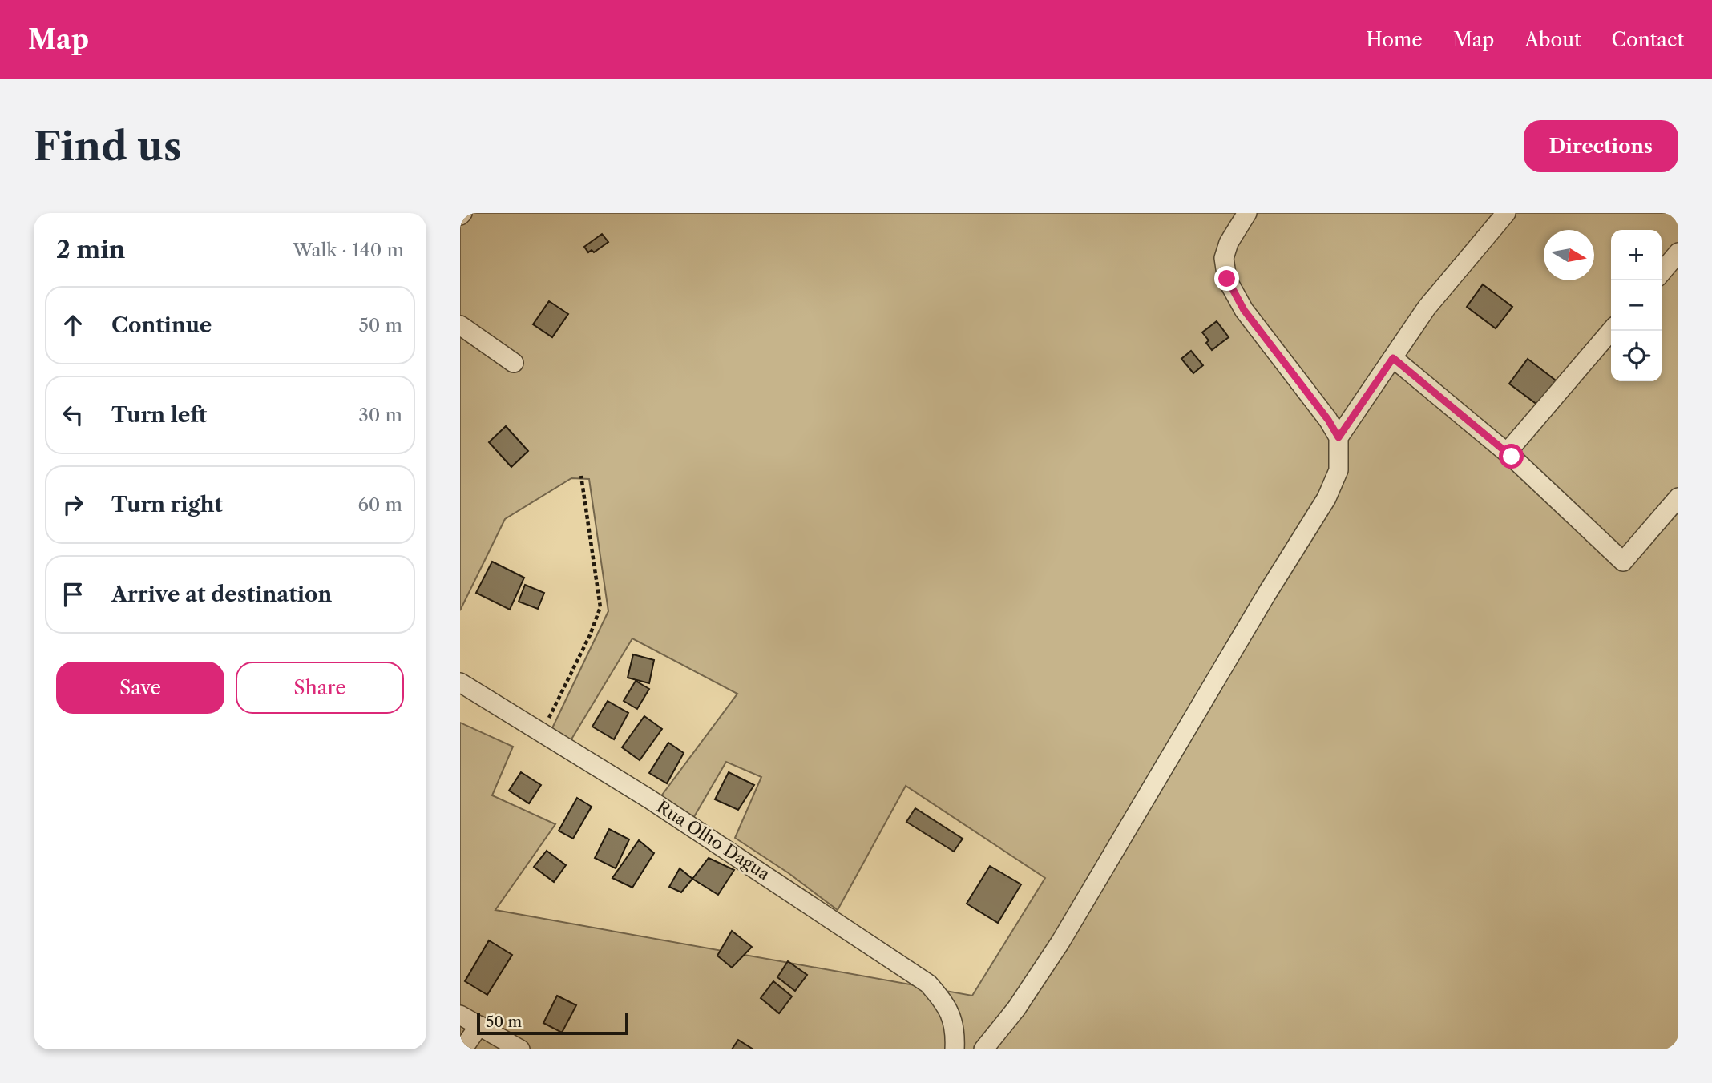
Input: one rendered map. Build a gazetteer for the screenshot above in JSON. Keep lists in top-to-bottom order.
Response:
{
  "streets": {
    "street": ["Rua Olho Dagua"]
  },
  "scale_bar": "50 m",
  "north": "right",
  "page": {
    "header": "Map",
    "nav": [
      "Home",
      "Map",
      "About",
      "Contact"
    ],
    "buttons": [
      "Directions",
      ["Save", "Share"]
    ],
    "title": "Find us",
    "heading": ["2 min", "Walk · 140 m"],
    "map_buttons": ["+", "−"],
    "list": [
      ["Continue", "50 m"],
      ["Turn left", "30 m"],
      ["Turn right", "60 m"],
      "Arrive at destination"
    ],
    "scale": "50 m"
  }
}
